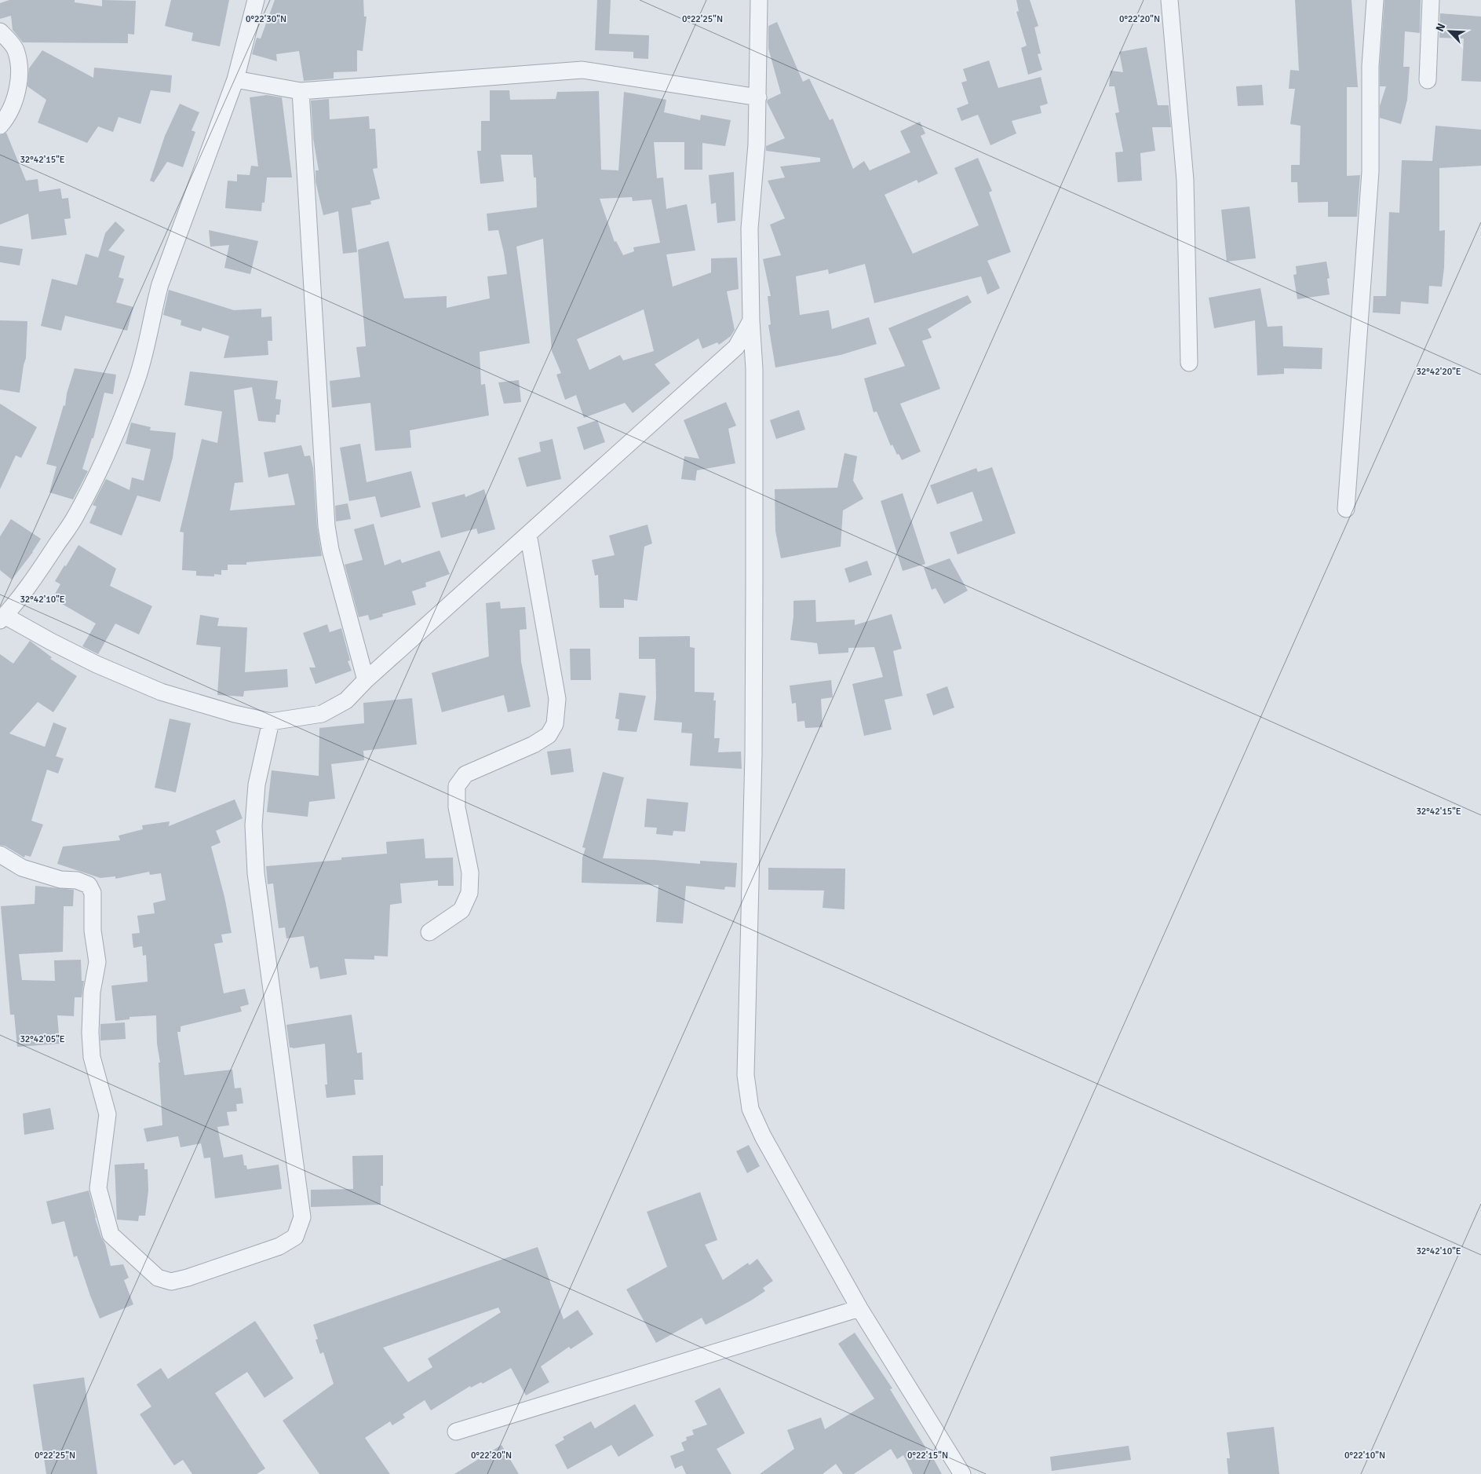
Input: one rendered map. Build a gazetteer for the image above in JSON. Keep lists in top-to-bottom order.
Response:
{
  "north": "top left",
  "coordinates": [
    "0°22'25\"N",
    "0°22'20\"N",
    "0°22'30\"N",
    "32°42'15\"E",
    "32°42'20\"E",
    "32°42'10\"E",
    "32°42'05\"E",
    "0°22'15\"N",
    "0°22'10\"N"
  ]
}
